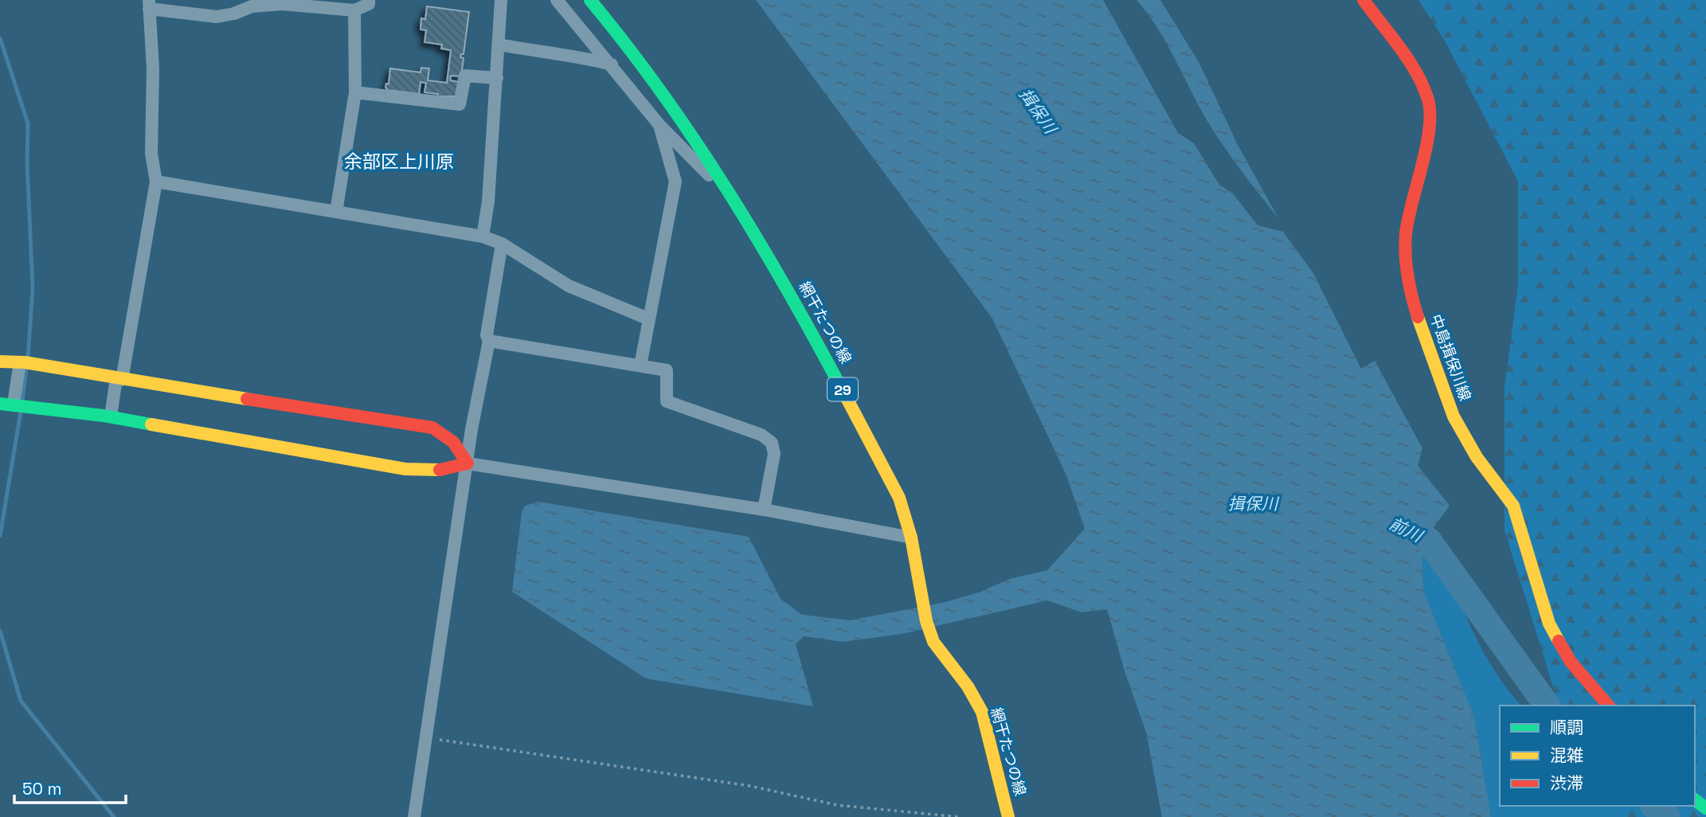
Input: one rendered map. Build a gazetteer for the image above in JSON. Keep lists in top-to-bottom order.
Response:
{
  "streets": {
    "main road": ["網干たつの線", "中島揖保川線", "29"]
  },
  "districts": ["余部区上川原"],
  "water": ["揖保川", "前川"],
  "legend": ["順調", "混雑", "渋滞"],
  "scale_bar": "50 m"
}
